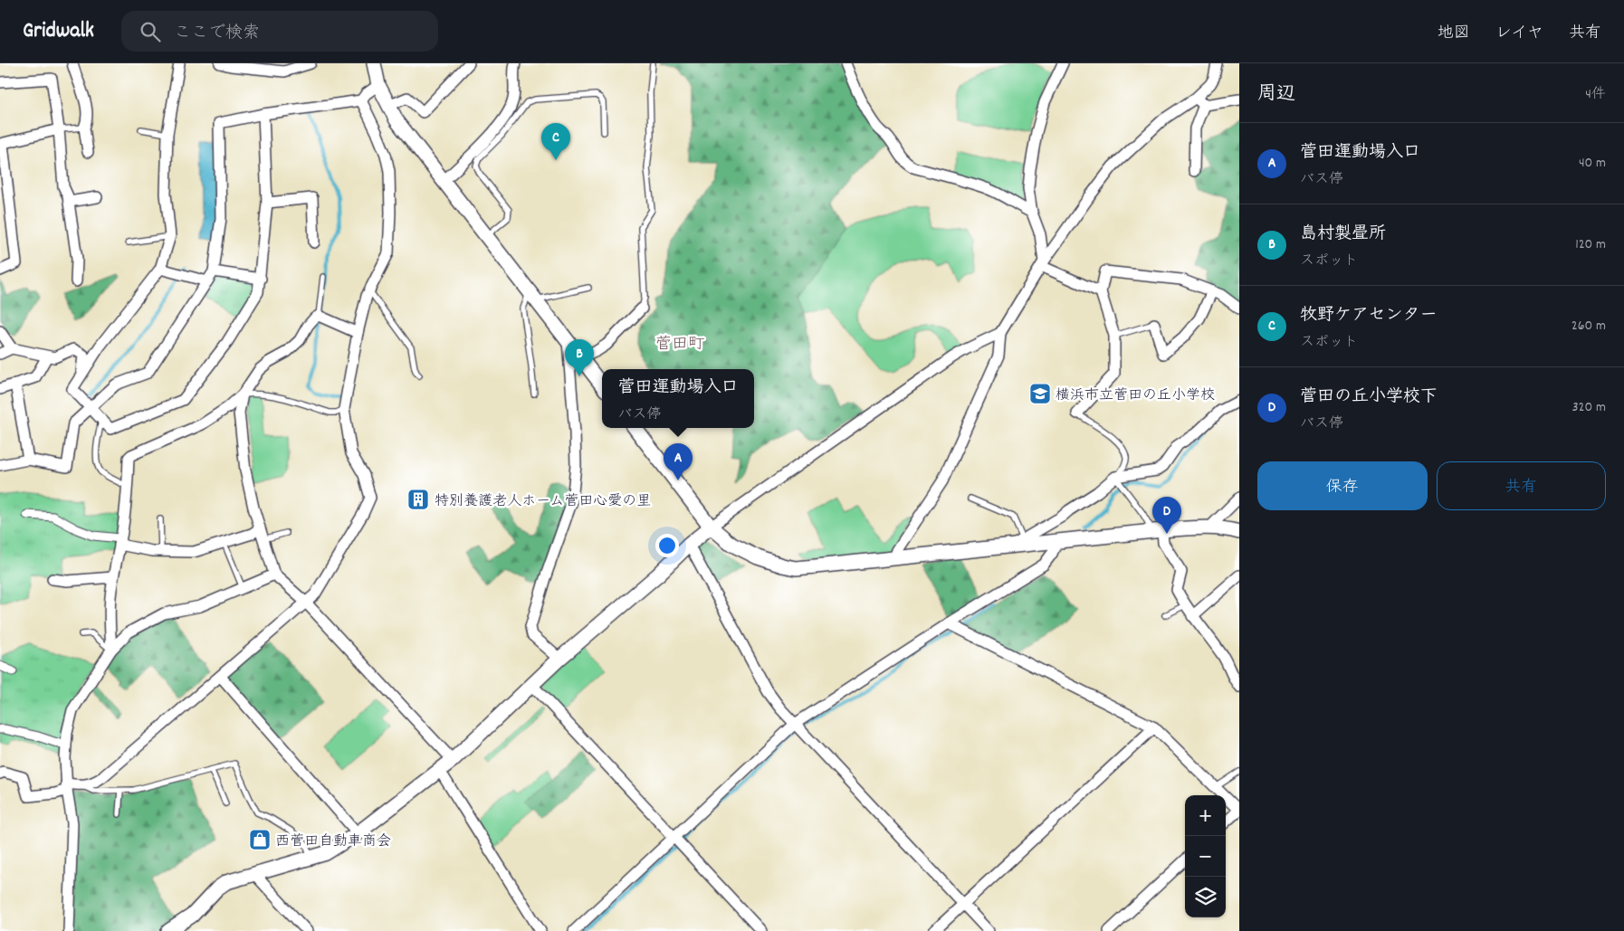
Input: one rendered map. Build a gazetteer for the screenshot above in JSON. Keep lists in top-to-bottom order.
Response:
{
  "districts": ["菅田町"],
  "places": {
    "school or university": ["横浜市立菅田の丘小学校"],
    "building": ["特別養護老人ホーム菅田心愛の里"],
    "shop": ["西菅田自動車商会"]
  },
  "page": {
    "header": "Gridwalk",
    "search": "ここで検索",
    "nav": ["地図", "レイヤ", "共有"],
    "heading": ["周辺", "4件"],
    "list": [
      {
        "mark": "A",
        "name": "菅田運動場入口",
        "note": "バス停",
        "value": "40 m"
      },
      {
        "mark": "B",
        "name": "島村製畳所",
        "note": "スポット",
        "value": "120 m"
      },
      {
        "mark": "C",
        "name": "牧野ケアセンター",
        "note": "スポット",
        "value": "260 m"
      },
      {
        "mark": "D",
        "name": "菅田の丘小学校下",
        "note": "バス停",
        "value": "320 m"
      }
    ],
    "pins": [
      "C",
      "B",
      "A",
      "D"
    ],
    "popup": ["菅田運動場入口", "バス停"],
    "buttons": ["保存", "共有"],
    "map_buttons": ["+", "−"]
  }
}
